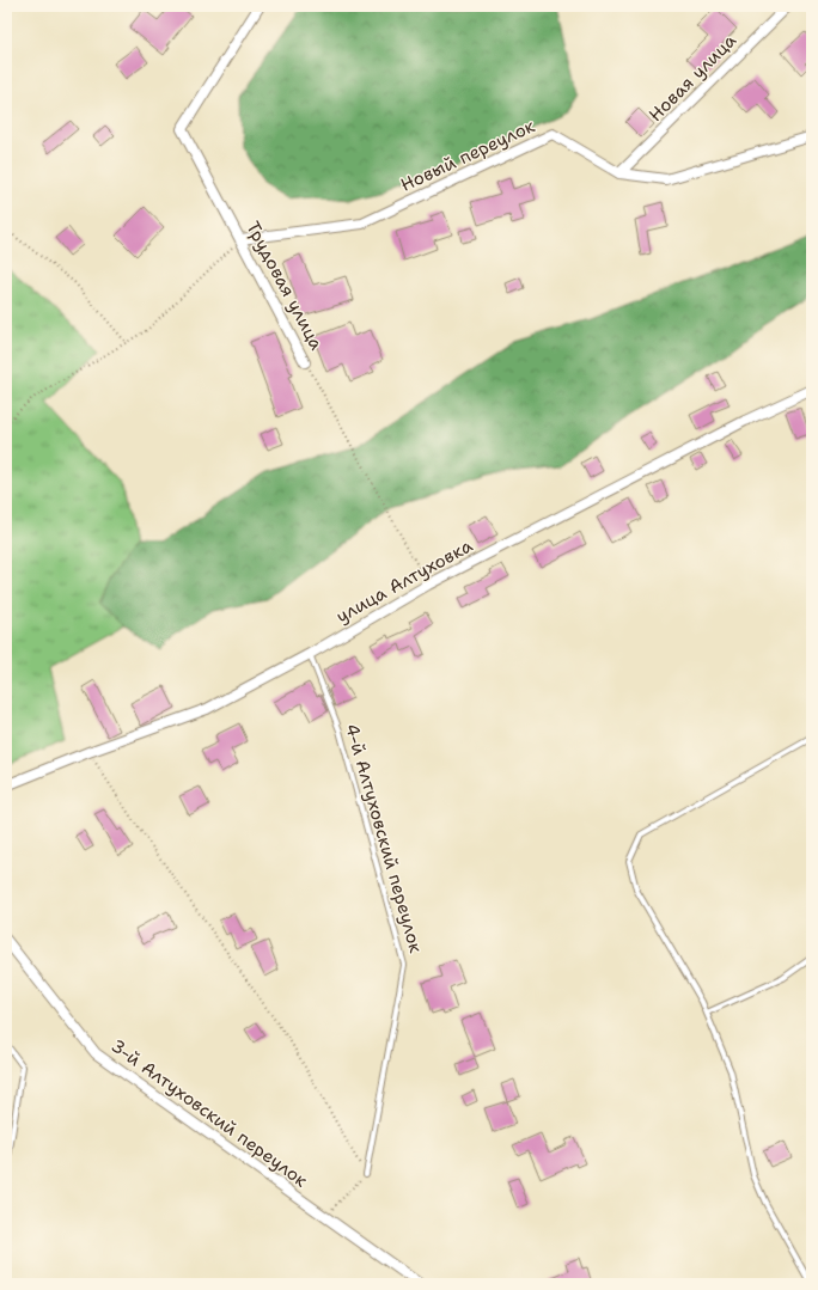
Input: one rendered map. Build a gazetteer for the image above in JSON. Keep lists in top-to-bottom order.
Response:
{
  "streets": {
    "street": [
      "Новая улица",
      "Новый переулок",
      "Трудовая улица",
      "улица Алтуховка",
      "3-й Алтуховский переулок"
    ],
    "lane": ["4-й Алтуховский переулок"]
  },
  "crossings": [
    ["Новая улица", "Новый переулок"],
    ["Новый переулок", "Трудовая улица"],
    ["Трудовая улица", "улица Алтуховка"],
    ["улица Алтуховка", "4-й Алтуховский переулок"]
  ]
}
